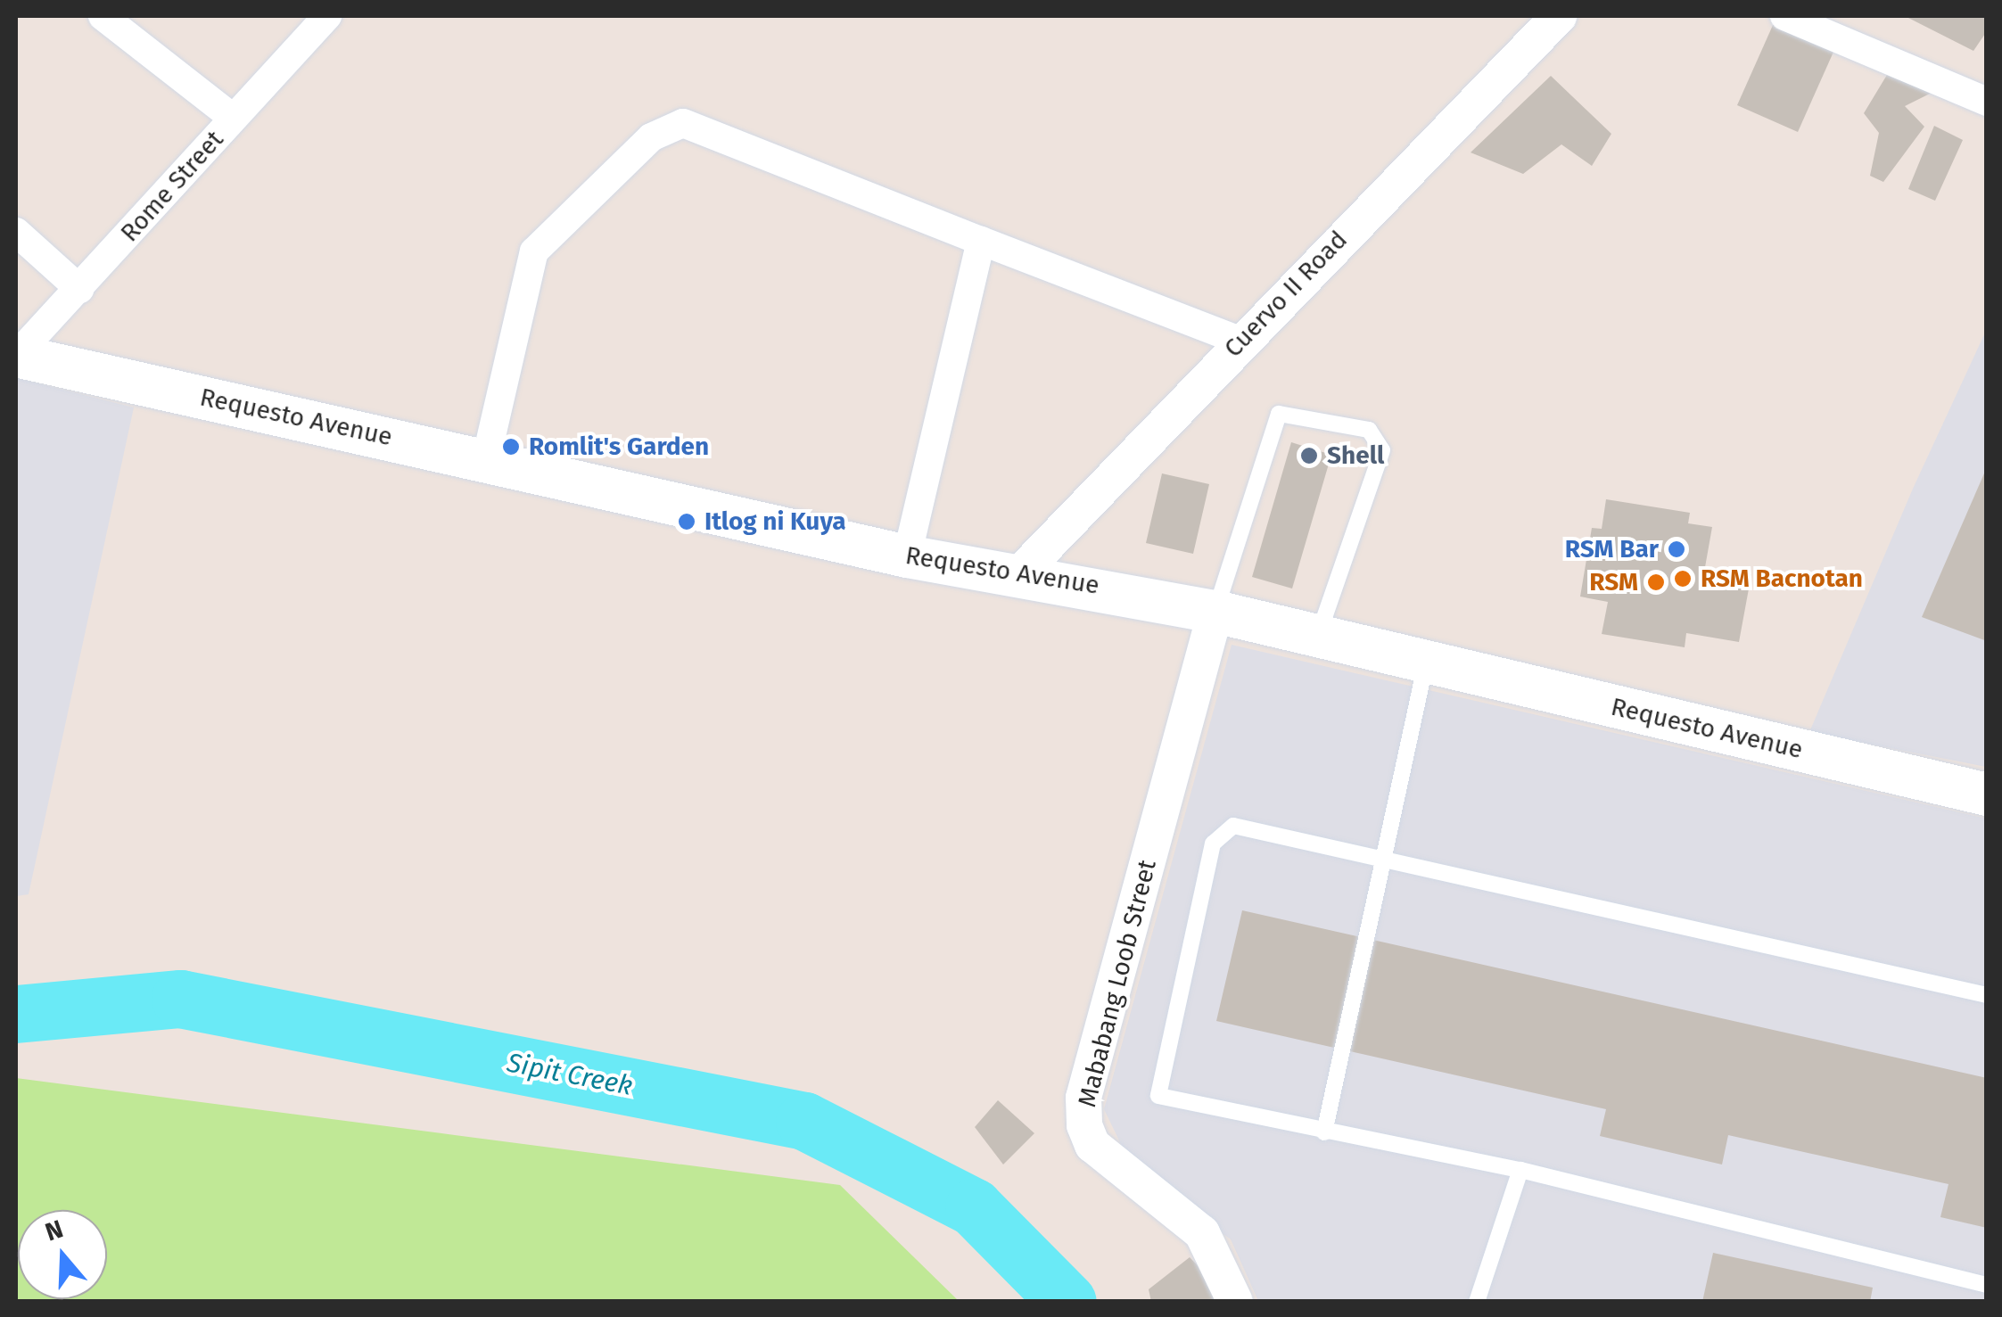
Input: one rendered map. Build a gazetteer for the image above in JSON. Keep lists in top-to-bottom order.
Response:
{
  "streets": {
    "main road": ["Requesto Avenue"],
    "street": ["Rome Street", "Cuervo II Road", "Mababang Loob Street"]
  },
  "crossings": [
    ["Rome Street", "Requesto Avenue"],
    ["Cuervo II Road", "Requesto Avenue"],
    ["Requesto Avenue", "Mababang Loob Street"]
  ],
  "water": ["Sipit Creek"],
  "places": [
    "Romlit's Garden",
    "Shell",
    "Itlog ni Kuya",
    "RSM Bar",
    "RSM Bacnotan",
    "RSM"
  ],
  "north": "top"
}
